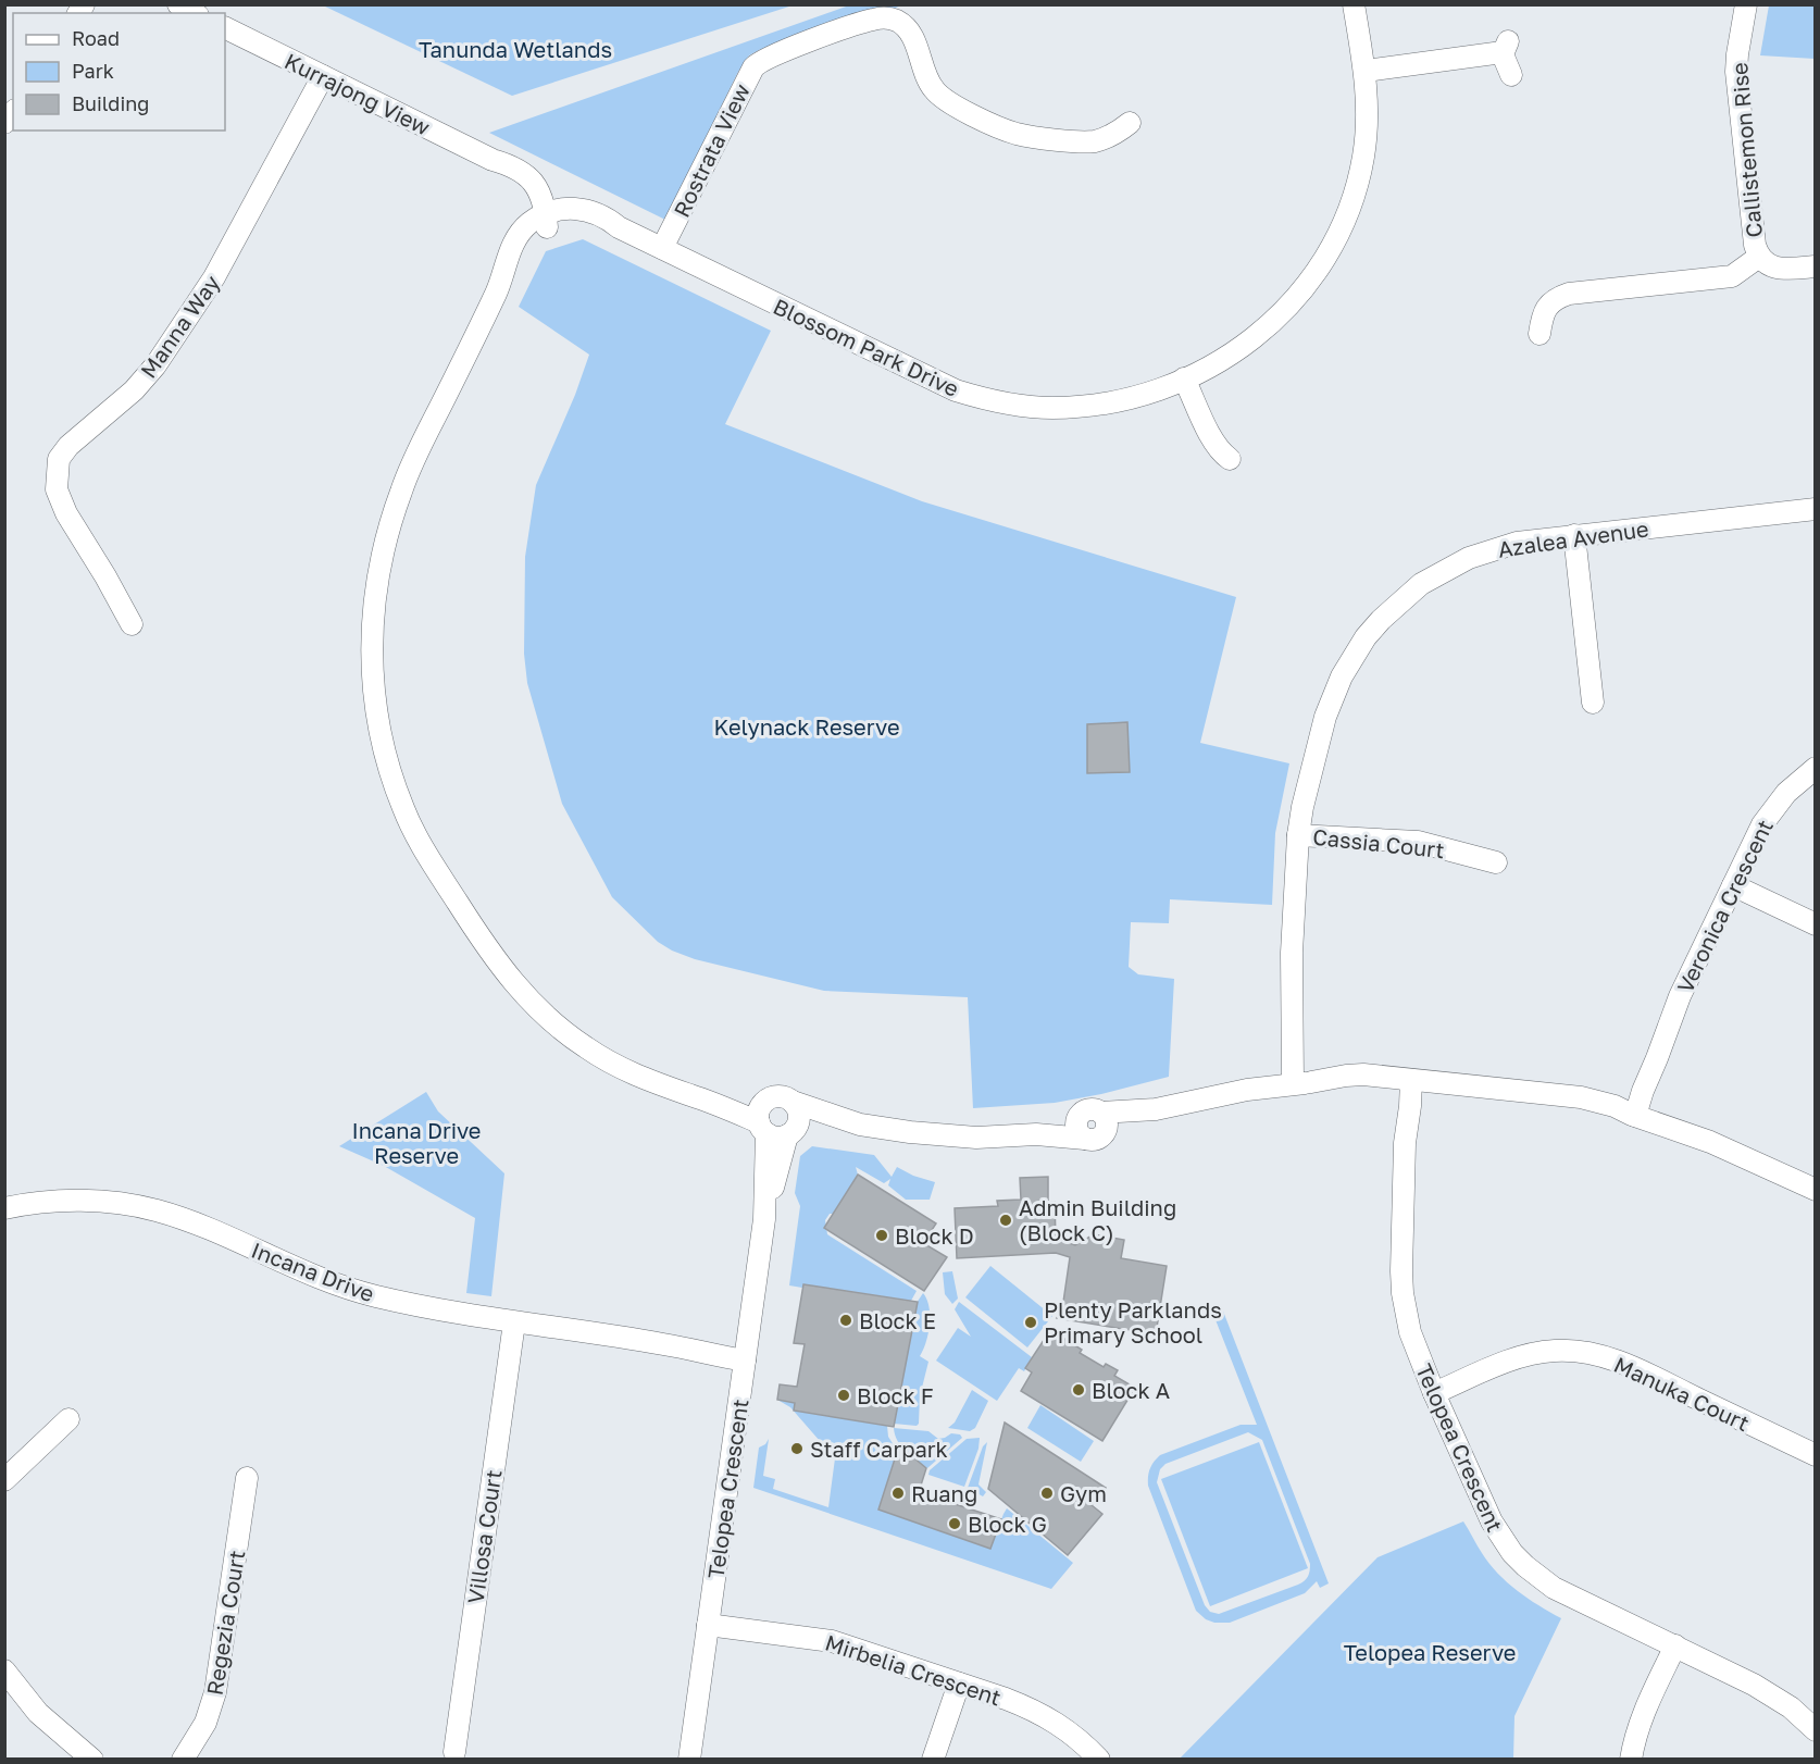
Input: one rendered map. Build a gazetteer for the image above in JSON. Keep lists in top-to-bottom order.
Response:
{
  "streets": {
    "street": [
      "Kurrajong View",
      "Rostrata View",
      "Callistemon Rise",
      "Manna Way",
      "Blossom Park Drive",
      "Azalea Avenue",
      "Cassia Court",
      "Veronica Crescent",
      "Incana Drive",
      "Manuka Court",
      "Telopea Crescent",
      "Villosa Court",
      "Regezia Court",
      "Mirbelia Crescent"
    ]
  },
  "crossings": [
    ["Kurrajong View", "Manna Way"],
    ["Kurrajong View", "Blossom Park Drive"],
    ["Rostrata View", "Blossom Park Drive"],
    ["Azalea Avenue", "Cassia Court"],
    ["Incana Drive", "Telopea Crescent"],
    ["Incana Drive", "Villosa Court"],
    ["Manuka Court", "Telopea Crescent"],
    ["Telopea Crescent", "Mirbelia Crescent"]
  ],
  "parks": [
    "Tanunda Wetlands",
    "Kelynack Reserve",
    "Incana Drive Reserve",
    "Telopea Reserve"
  ],
  "places": [
    "Admin Building (Block C)",
    "Block D",
    "Block E",
    "Plenty Parklands Primary School",
    "Block A",
    "Block F",
    "Staff Carpark",
    "Ruang",
    "Gym",
    "Block G"
  ],
  "legend": ["Road", "Park", "Building"]
}
